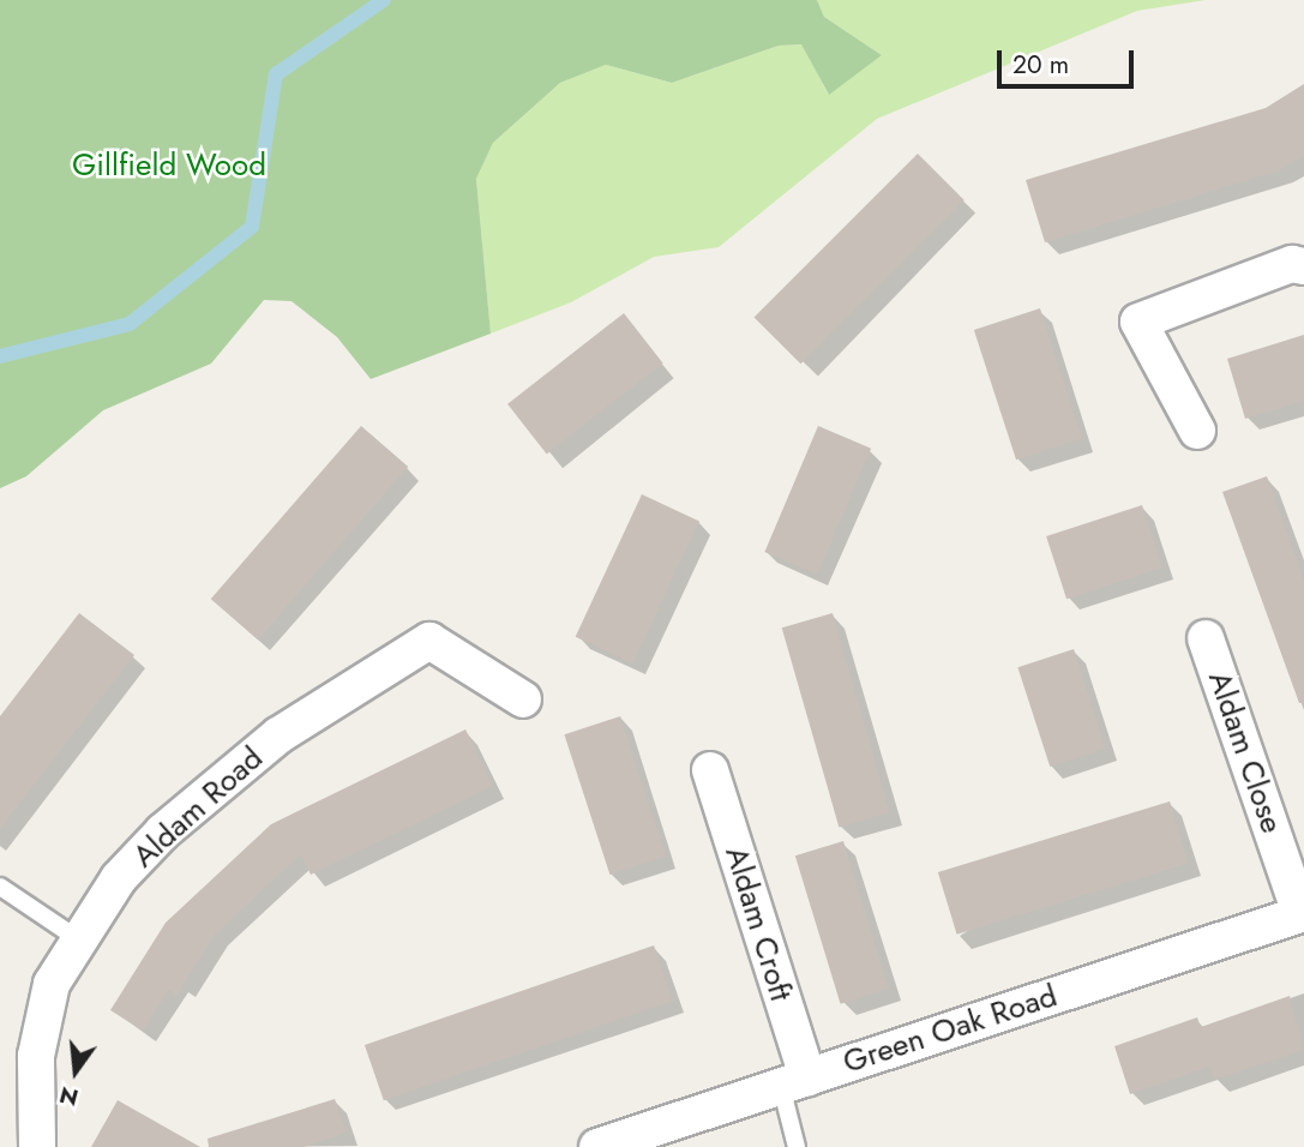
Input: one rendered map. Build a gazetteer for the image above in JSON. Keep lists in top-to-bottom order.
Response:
{
  "streets": {
    "street": [
      "Aldam Close",
      "Aldam Road",
      "Aldam Croft",
      "Green Oak Road"
    ]
  },
  "crossings": [
    ["Aldam Close", "Green Oak Road"],
    ["Aldam Croft", "Green Oak Road"]
  ],
  "parks": ["Gillfield Wood"],
  "scale_bar": "20 m",
  "north": "bottom"
}
